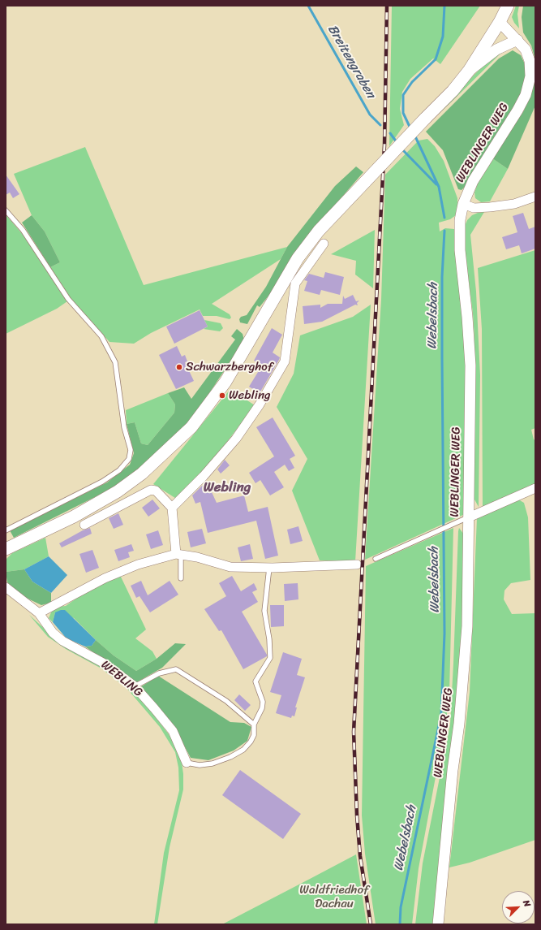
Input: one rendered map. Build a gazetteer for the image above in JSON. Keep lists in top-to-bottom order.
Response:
{
  "streets": {
    "street": ["WEBLINGER WEG", "WEBLING"]
  },
  "districts": ["Webling"],
  "water": ["Breitengraben", "Webelsbach"],
  "parks": ["Waldfriedhof Dachau"],
  "places": ["Schwarzberghof", "Webling"],
  "north": "top right"
}
